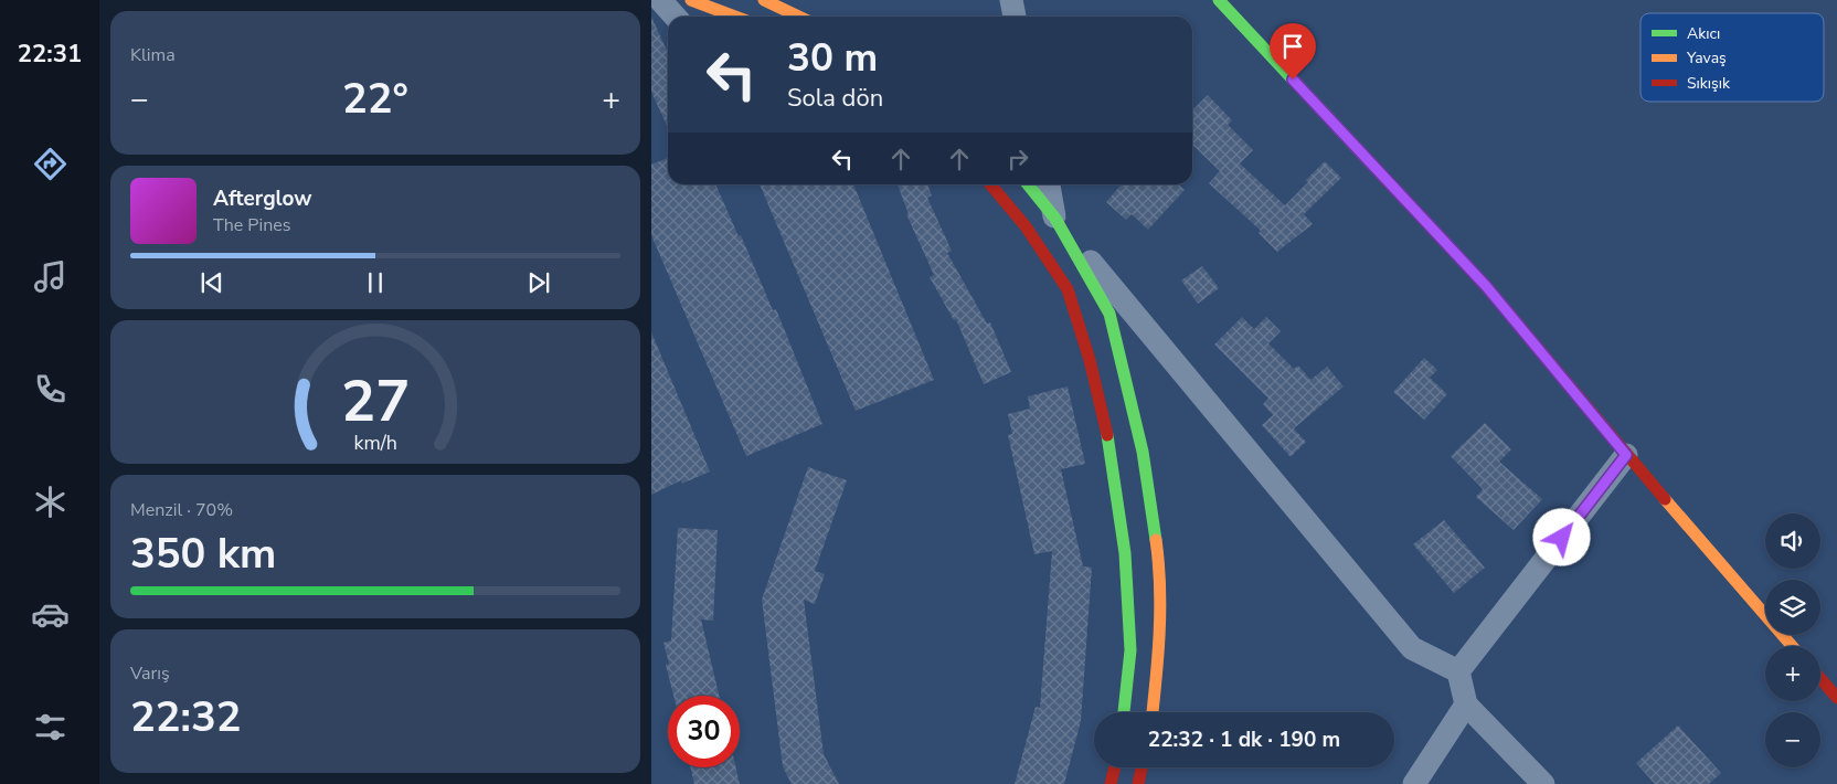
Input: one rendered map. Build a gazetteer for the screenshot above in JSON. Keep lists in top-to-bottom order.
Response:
{
  "legend": ["Akıcı", "Yavaş", "Sıkışık"],
  "page": {
    "tabs": "22:31",
    "tile": [
      "Klima",
      ["Menzil · 70%", "350 km"],
      ["Varış", "22:32"]
    ],
    "turn": ["30 m", "Sola dön"],
    "heat": ["−", "22°", "+"],
    "song": ["Afterglow", "The Pines"],
    "map_buttons": ["+", "−"],
    "limit": "30",
    "trip": "22:32 · 1 dk · 190 m",
    "gauge": ["27", "km/h"]
  }
}
